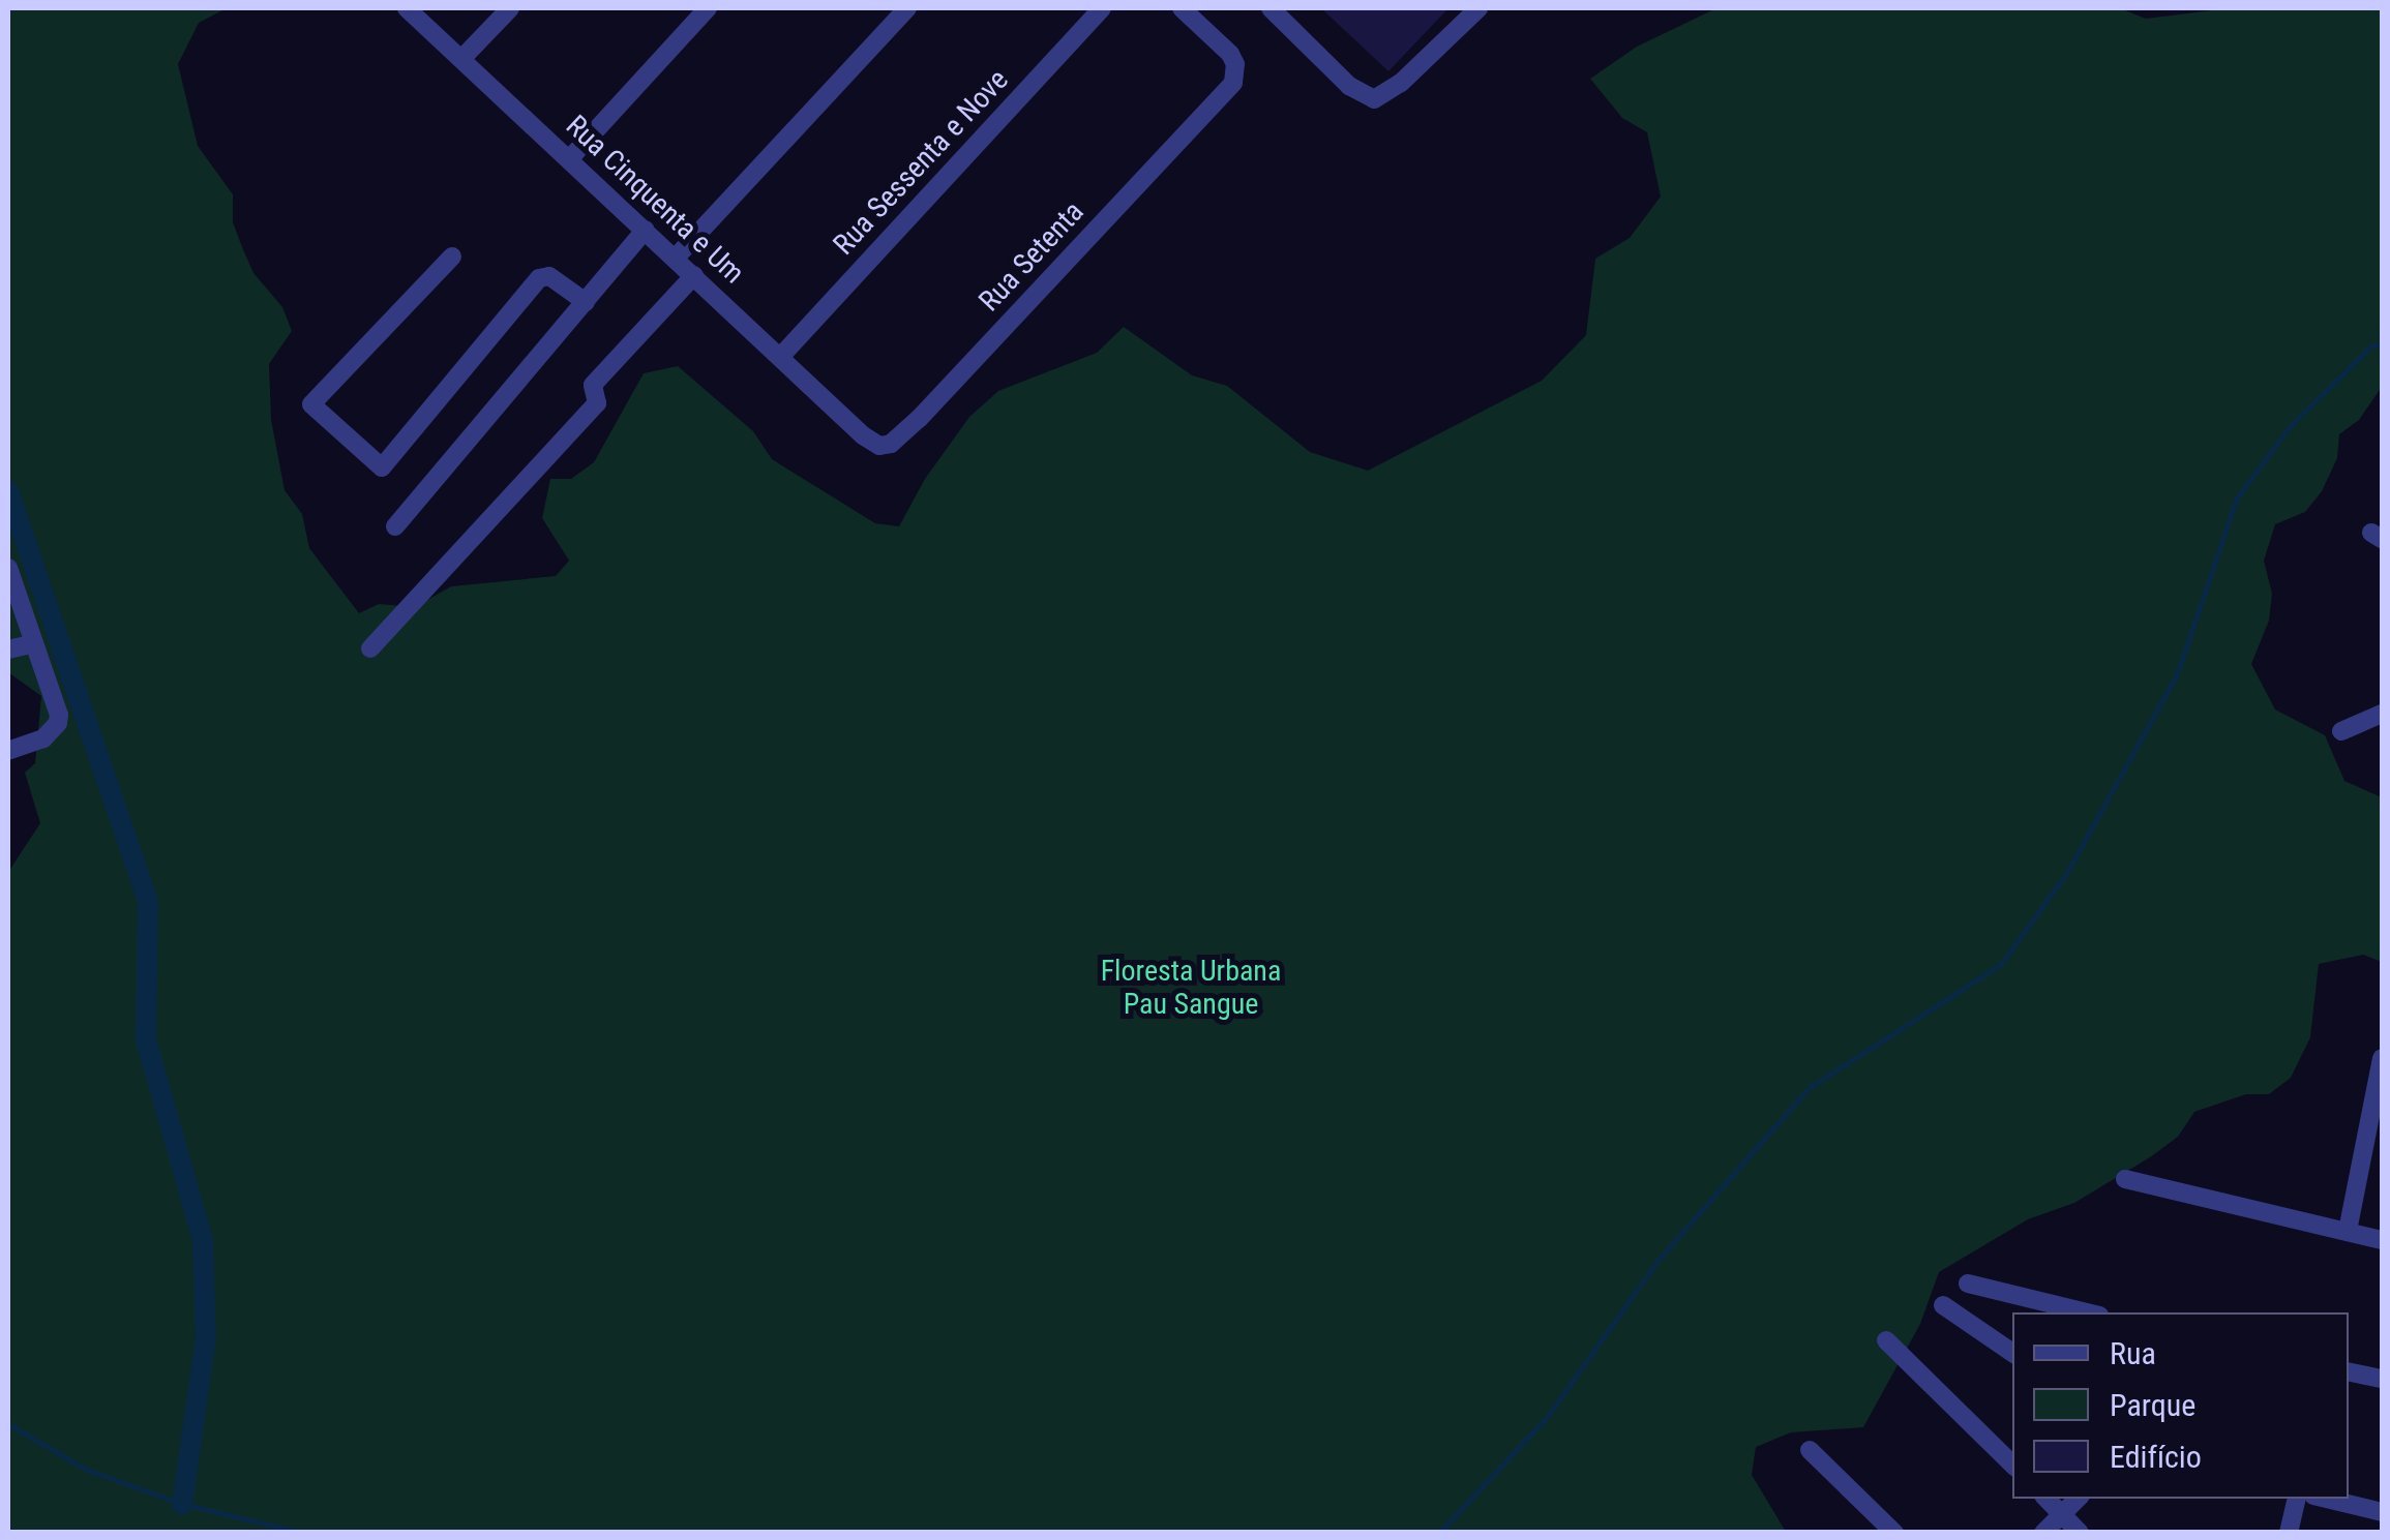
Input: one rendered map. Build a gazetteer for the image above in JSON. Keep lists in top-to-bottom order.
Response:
{
  "streets": {
    "street": ["Rua Sessenta e Nove", "Rua Cinquenta e Um", "Rua Setenta"]
  },
  "crossings": [
    ["Rua Sessenta e Nove", "Rua Cinquenta e Um"],
    ["Rua Cinquenta e Um", "Rua Setenta"]
  ],
  "parks": ["Floresta Urbana Pau Sangue"],
  "legend": ["Rua", "Parque", "Edifício"]
}
